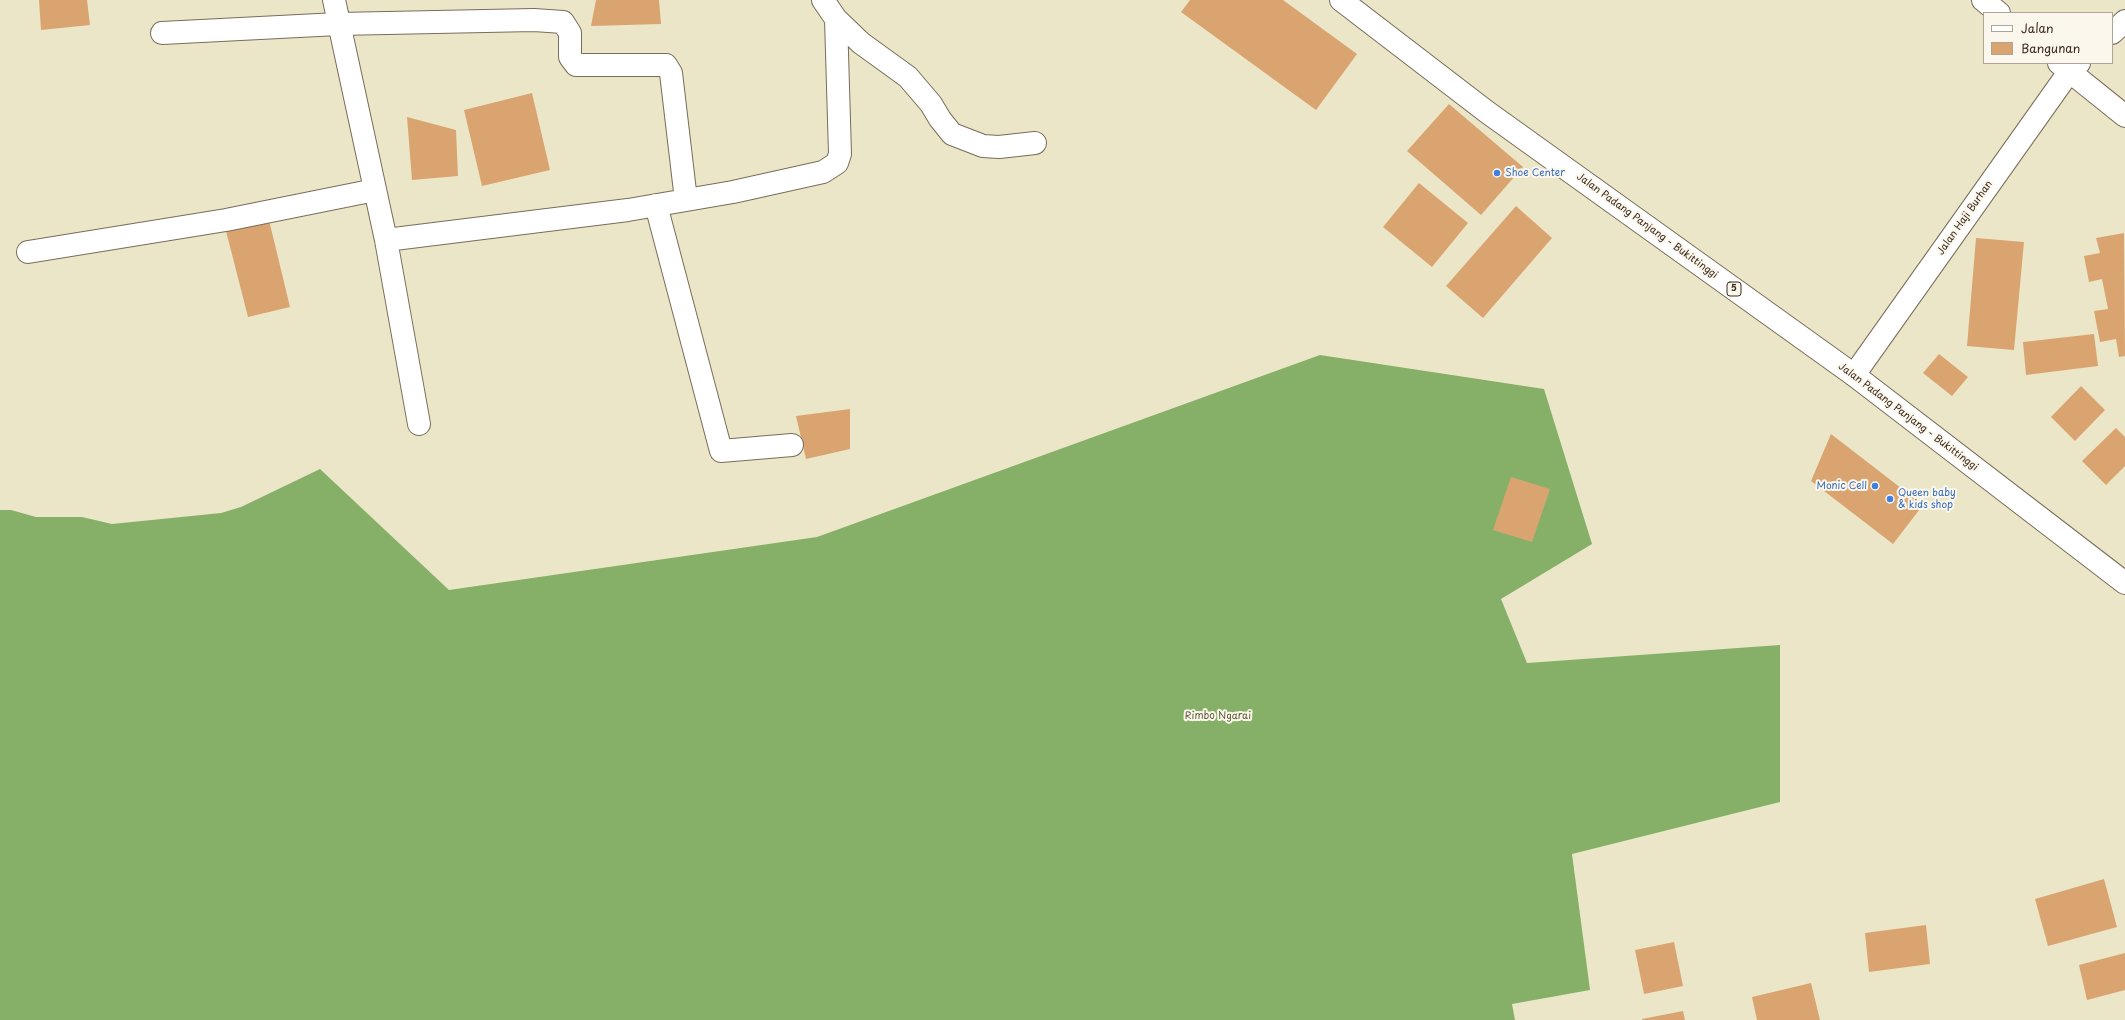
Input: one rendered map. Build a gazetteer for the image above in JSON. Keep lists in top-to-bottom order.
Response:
{
  "streets": {
    "main road": ["Jalan Haji Burhan", "Jalan Padang Panjang - Bukittinggi", "5"]
  },
  "crossings": [
    ["Jalan Haji Burhan", "Jalan Padang Panjang - Bukittinggi"]
  ],
  "parks": ["Rimbo Ngarai"],
  "places": ["Shoe Center", "Monic Cell", "Queen baby & kids shop"],
  "legend": ["Jalan", "Bangunan"]
}
